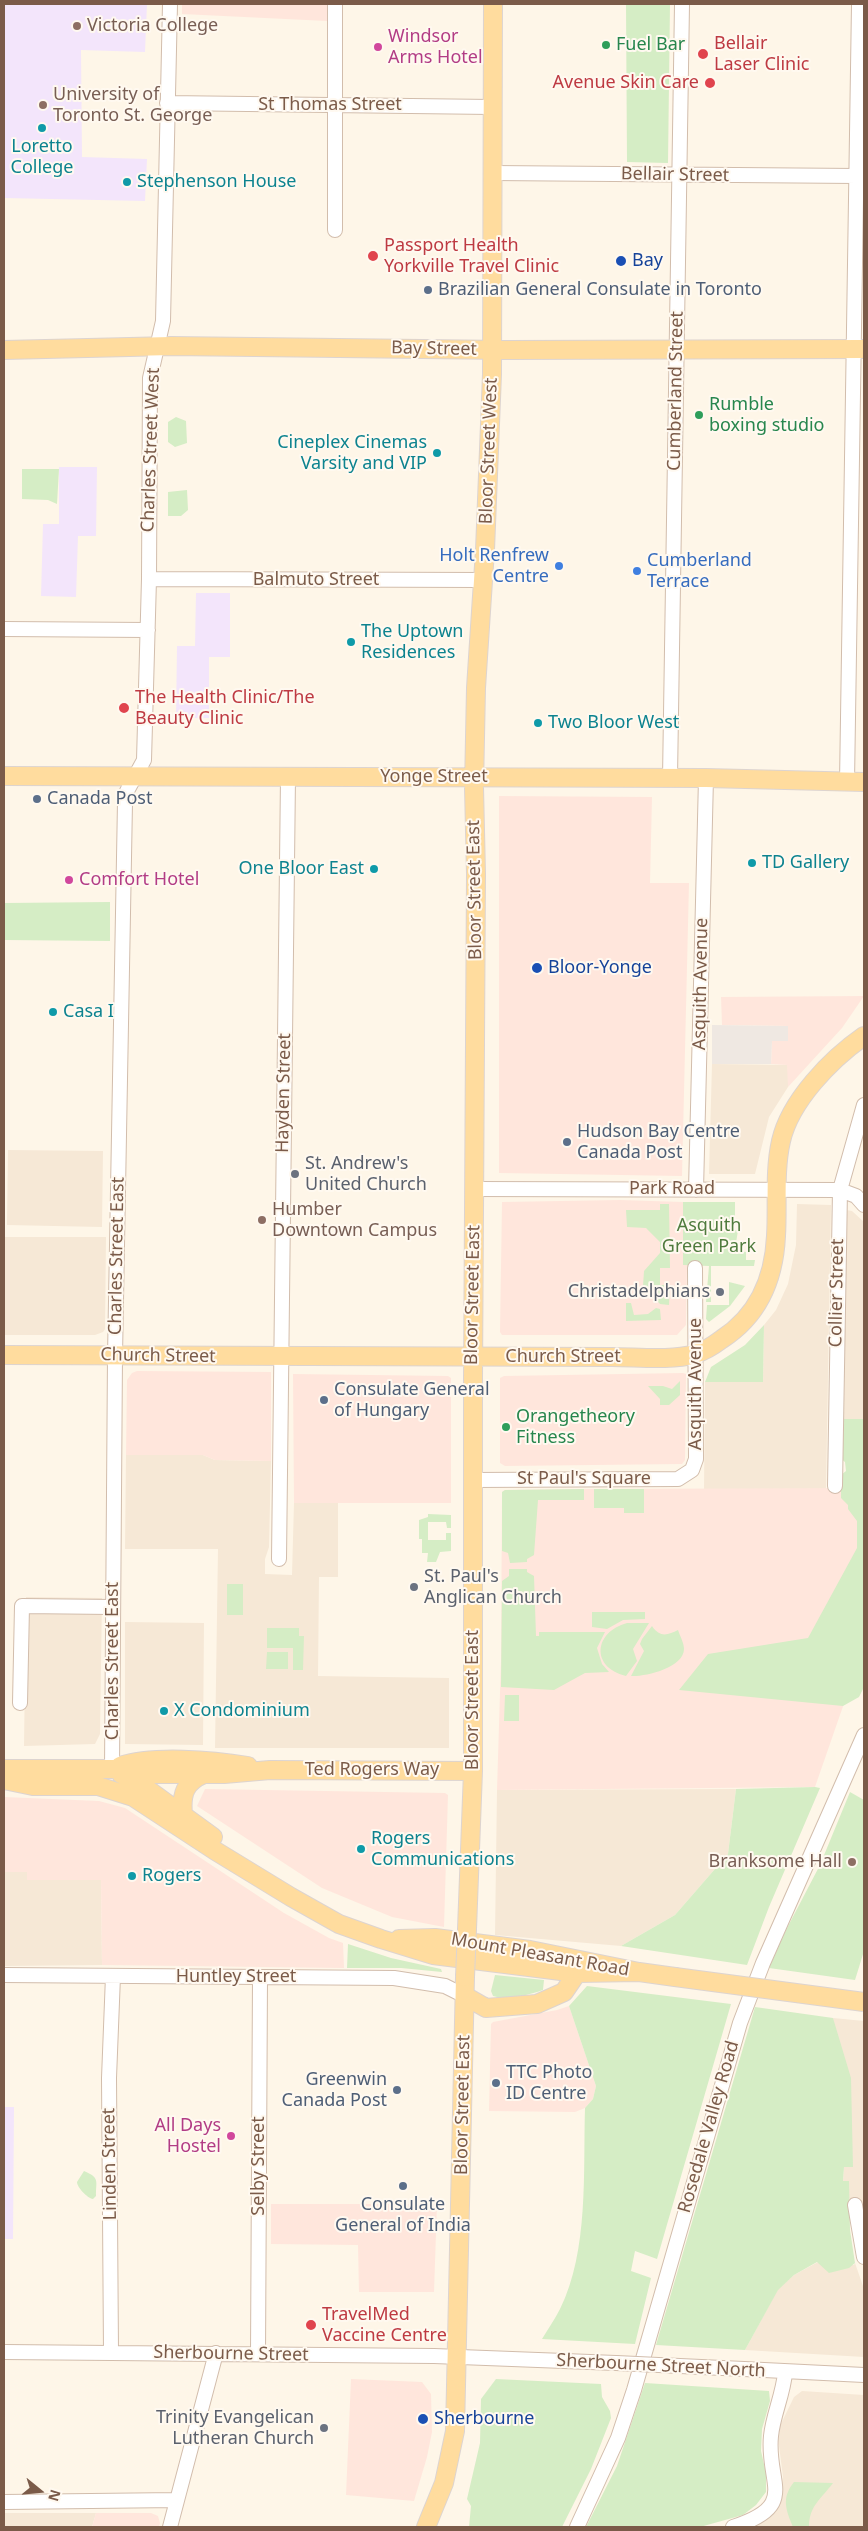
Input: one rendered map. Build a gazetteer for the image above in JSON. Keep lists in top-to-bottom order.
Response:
{
  "streets": {
    "main road": [
      "Bay Street",
      "Bloor Street West",
      "Yonge Street",
      "Bloor Street East",
      "Church Street",
      "Ted Rogers Way",
      "Mount Pleasant Road"
    ],
    "street": [
      "St Thomas Street",
      "Bellair Street",
      "Cumberland Street",
      "Charles Street West",
      "Balmuto Street",
      "Asquith Avenue",
      "Hayden Street",
      "Park Road",
      "Charles Street East",
      "Collier Street",
      "St Paul's Square",
      "Huntley Street",
      "Rosedale Valley Road",
      "Linden Street",
      "Selby Street",
      "Sherbourne Street",
      "Sherbourne Street North"
    ]
  },
  "crossings": [
    ["St Thomas Street", "Charles Street West"],
    ["St Thomas Street", "Bloor Street West"],
    ["Bellair Street", "Cumberland Street"],
    ["Bellair Street", "Bloor Street West"],
    ["Bay Street", "Cumberland Street"],
    ["Bay Street", "Charles Street West"],
    ["Bay Street", "Bloor Street West"],
    ["Cumberland Street", "Yonge Street"],
    ["Charles Street West", "Balmuto Street"],
    ["Charles Street West", "Yonge Street"],
    ["Charles Street West", "Charles Street East"],
    ["Bloor Street West", "Balmuto Street"],
    ["Bloor Street West", "Yonge Street"],
    ["Bloor Street West", "Bloor Street East"],
    ["Yonge Street", "Bloor Street East"],
    ["Yonge Street", "Asquith Avenue"],
    ["Yonge Street", "Hayden Street"],
    ["Yonge Street", "Charles Street East"],
    ["Bloor Street East", "Park Road"],
    ["Bloor Street East", "Church Street"],
    ["Bloor Street East", "St Paul's Square"],
    ["Bloor Street East", "Ted Rogers Way"],
    ["Bloor Street East", "Huntley Street"],
    ["Bloor Street East", "Sherbourne Street"],
    ["Bloor Street East", "Sherbourne Street North"],
    ["Asquith Avenue", "Park Road"],
    ["Asquith Avenue", "Church Street"],
    ["Asquith Avenue", "St Paul's Square"],
    ["Hayden Street", "Church Street"],
    ["Park Road", "Collier Street"],
    ["Park Road", "Church Street"],
    ["Charles Street East", "Church Street"],
    ["Charles Street East", "Ted Rogers Way"],
    ["Charles Street East", "Mount Pleasant Road"],
    ["Ted Rogers Way", "Mount Pleasant Road"],
    ["Huntley Street", "Linden Street"],
    ["Huntley Street", "Selby Street"],
    ["Linden Street", "Sherbourne Street"],
    ["Selby Street", "Sherbourne Street"],
    ["Sherbourne Street", "Sherbourne Street North"]
  ],
  "parks": ["Asquith Green Park"],
  "places": [
    "Victoria College",
    "Fuel Bar",
    "Windsor Arms Hotel",
    "Bellair Laser Clinic",
    "Avenue Skin Care",
    "University of Toronto St. George",
    "Loretto College",
    "Stephenson House",
    "Passport Health Yorkville Travel Clinic",
    "Bay",
    "Brazilian General Consulate in Toronto",
    "Rumble boxing studio",
    "Cineplex Cinemas Varsity and VIP",
    "Holt Renfrew Centre",
    "Cumberland Terrace",
    "The Uptown Residences",
    "The Health Clinic/The Beauty Clinic",
    "Two Bloor West",
    "Canada Post",
    "TD Gallery",
    "One Bloor East",
    "Comfort Hotel",
    "Bloor-Yonge",
    "Casa I",
    "Hudson Bay Centre Canada Post",
    "St. Andrew's United Church",
    "Humber Downtown Campus",
    "Christadelphians",
    "Consulate General of Hungary",
    "Orangetheory Fitness",
    "St. Paul's Anglican Church",
    "X Condominium",
    "Rogers Communications",
    "Branksome Hall",
    "Rogers",
    "TTC Photo ID Centre",
    "Greenwin Canada Post",
    "All Days Hostel",
    "Consulate General of India",
    "TravelMed Vaccine Centre",
    "Sherbourne",
    "Trinity Evangelican Lutheran Church"
  ],
  "north": "right"
}
